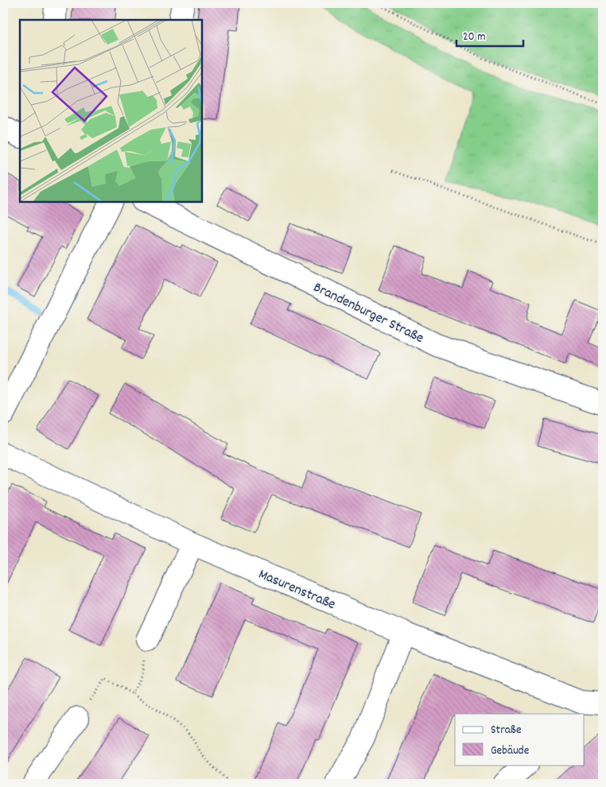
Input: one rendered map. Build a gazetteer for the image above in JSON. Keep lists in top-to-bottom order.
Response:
{
  "streets": {
    "street": ["Brandenburger Straße", "Masurenstraße"]
  },
  "legend": ["Straße", "Gebäude"],
  "scale_bar": "20 m"
}
